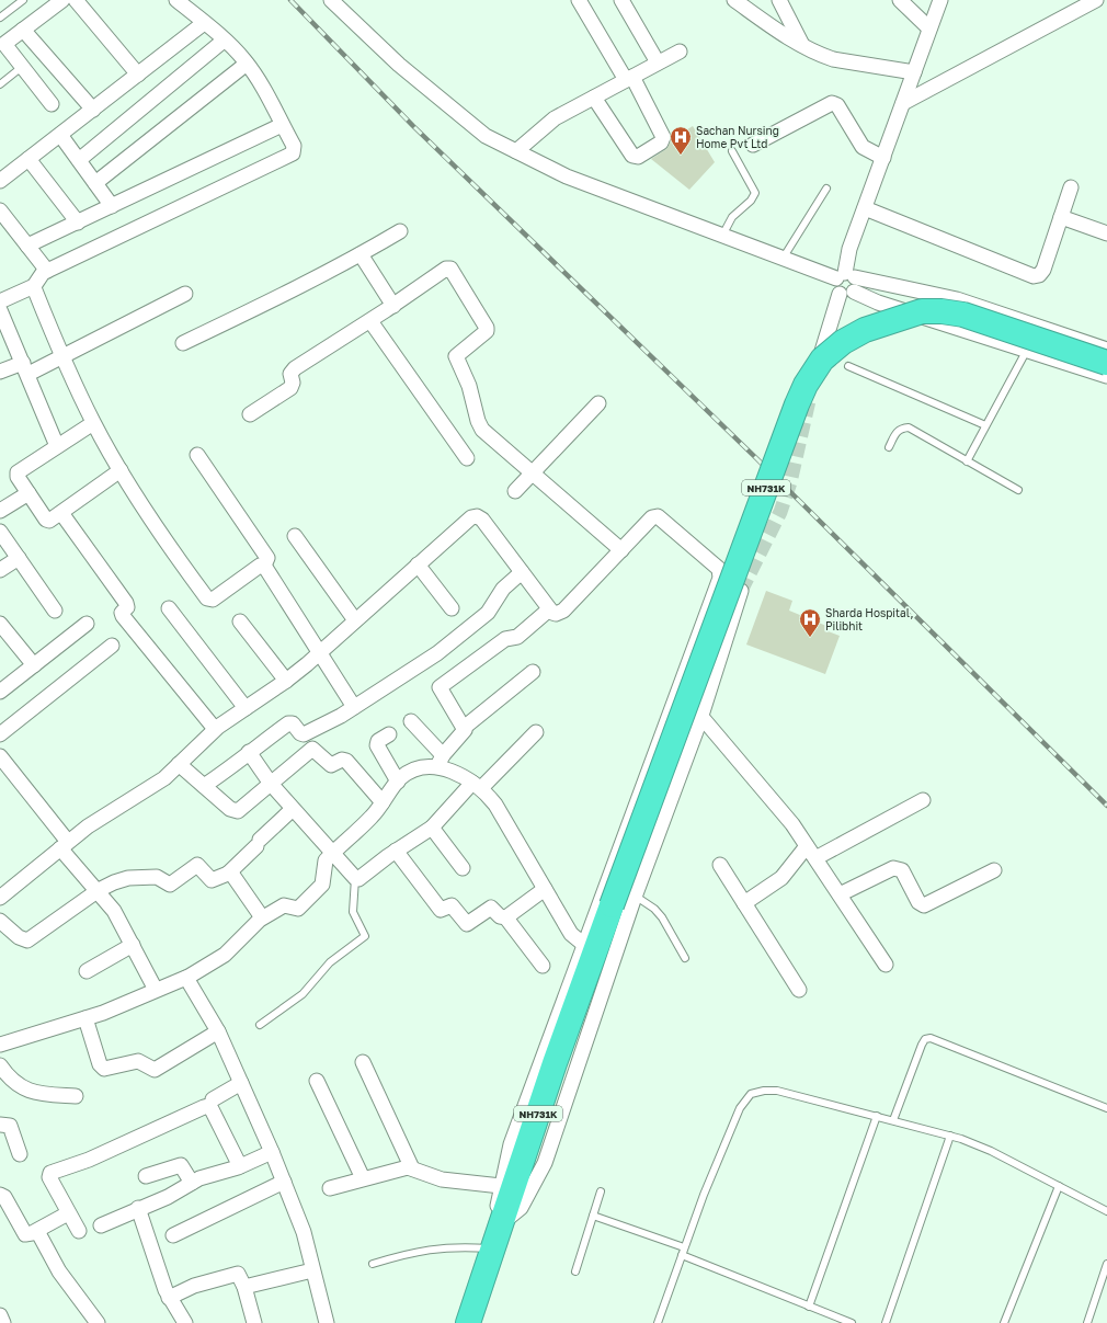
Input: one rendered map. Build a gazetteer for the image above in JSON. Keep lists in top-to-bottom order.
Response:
{
  "streets": {
    "highway": ["NH731K"]
  },
  "places": {
    "hospital": ["Sachan Nursing Home Pvt Ltd", "Sharda Hospital, Pilibhit"]
  }
}
